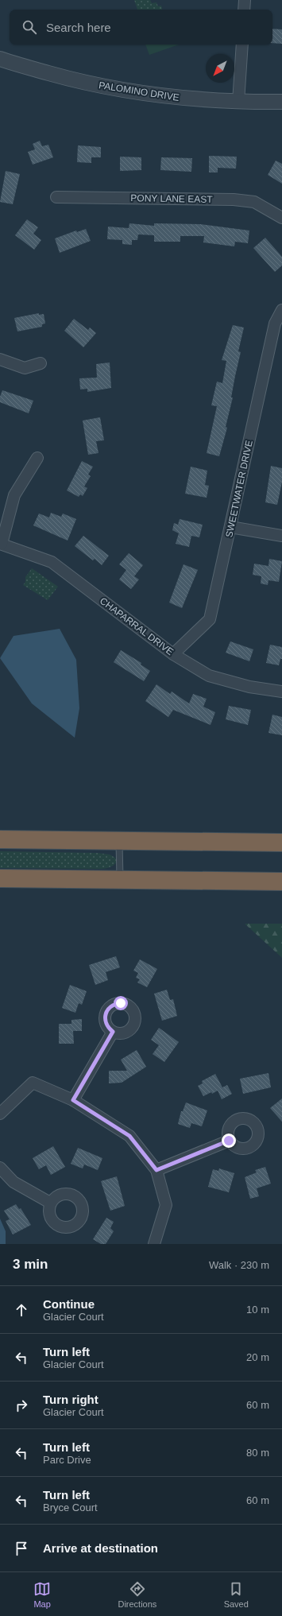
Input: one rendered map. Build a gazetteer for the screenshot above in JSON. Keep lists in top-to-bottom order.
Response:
{
  "streets": {
    "street": [
      "PALOMINO DRIVE",
      "PONY LANE EAST",
      "SWEETWATER DRIVE",
      "CHAPARRAL DRIVE"
    ]
  },
  "crossings": [
    ["SWEETWATER DRIVE", "CHAPARRAL DRIVE"]
  ],
  "north": "bottom left",
  "page": {
    "search": "Search here",
    "heading": ["3 min", "Walk · 230 m"],
    "list": [
      ["Continue", "Glacier Court", "10 m"],
      ["Turn left", "Glacier Court", "20 m"],
      ["Turn right", "Glacier Court", "60 m"],
      ["Turn left", "Parc Drive", "80 m"],
      ["Turn left", "Bryce Court", "60 m"],
      "Arrive at destination"
    ],
    "nav": ["Map", "Directions", "Saved"]
  }
}
